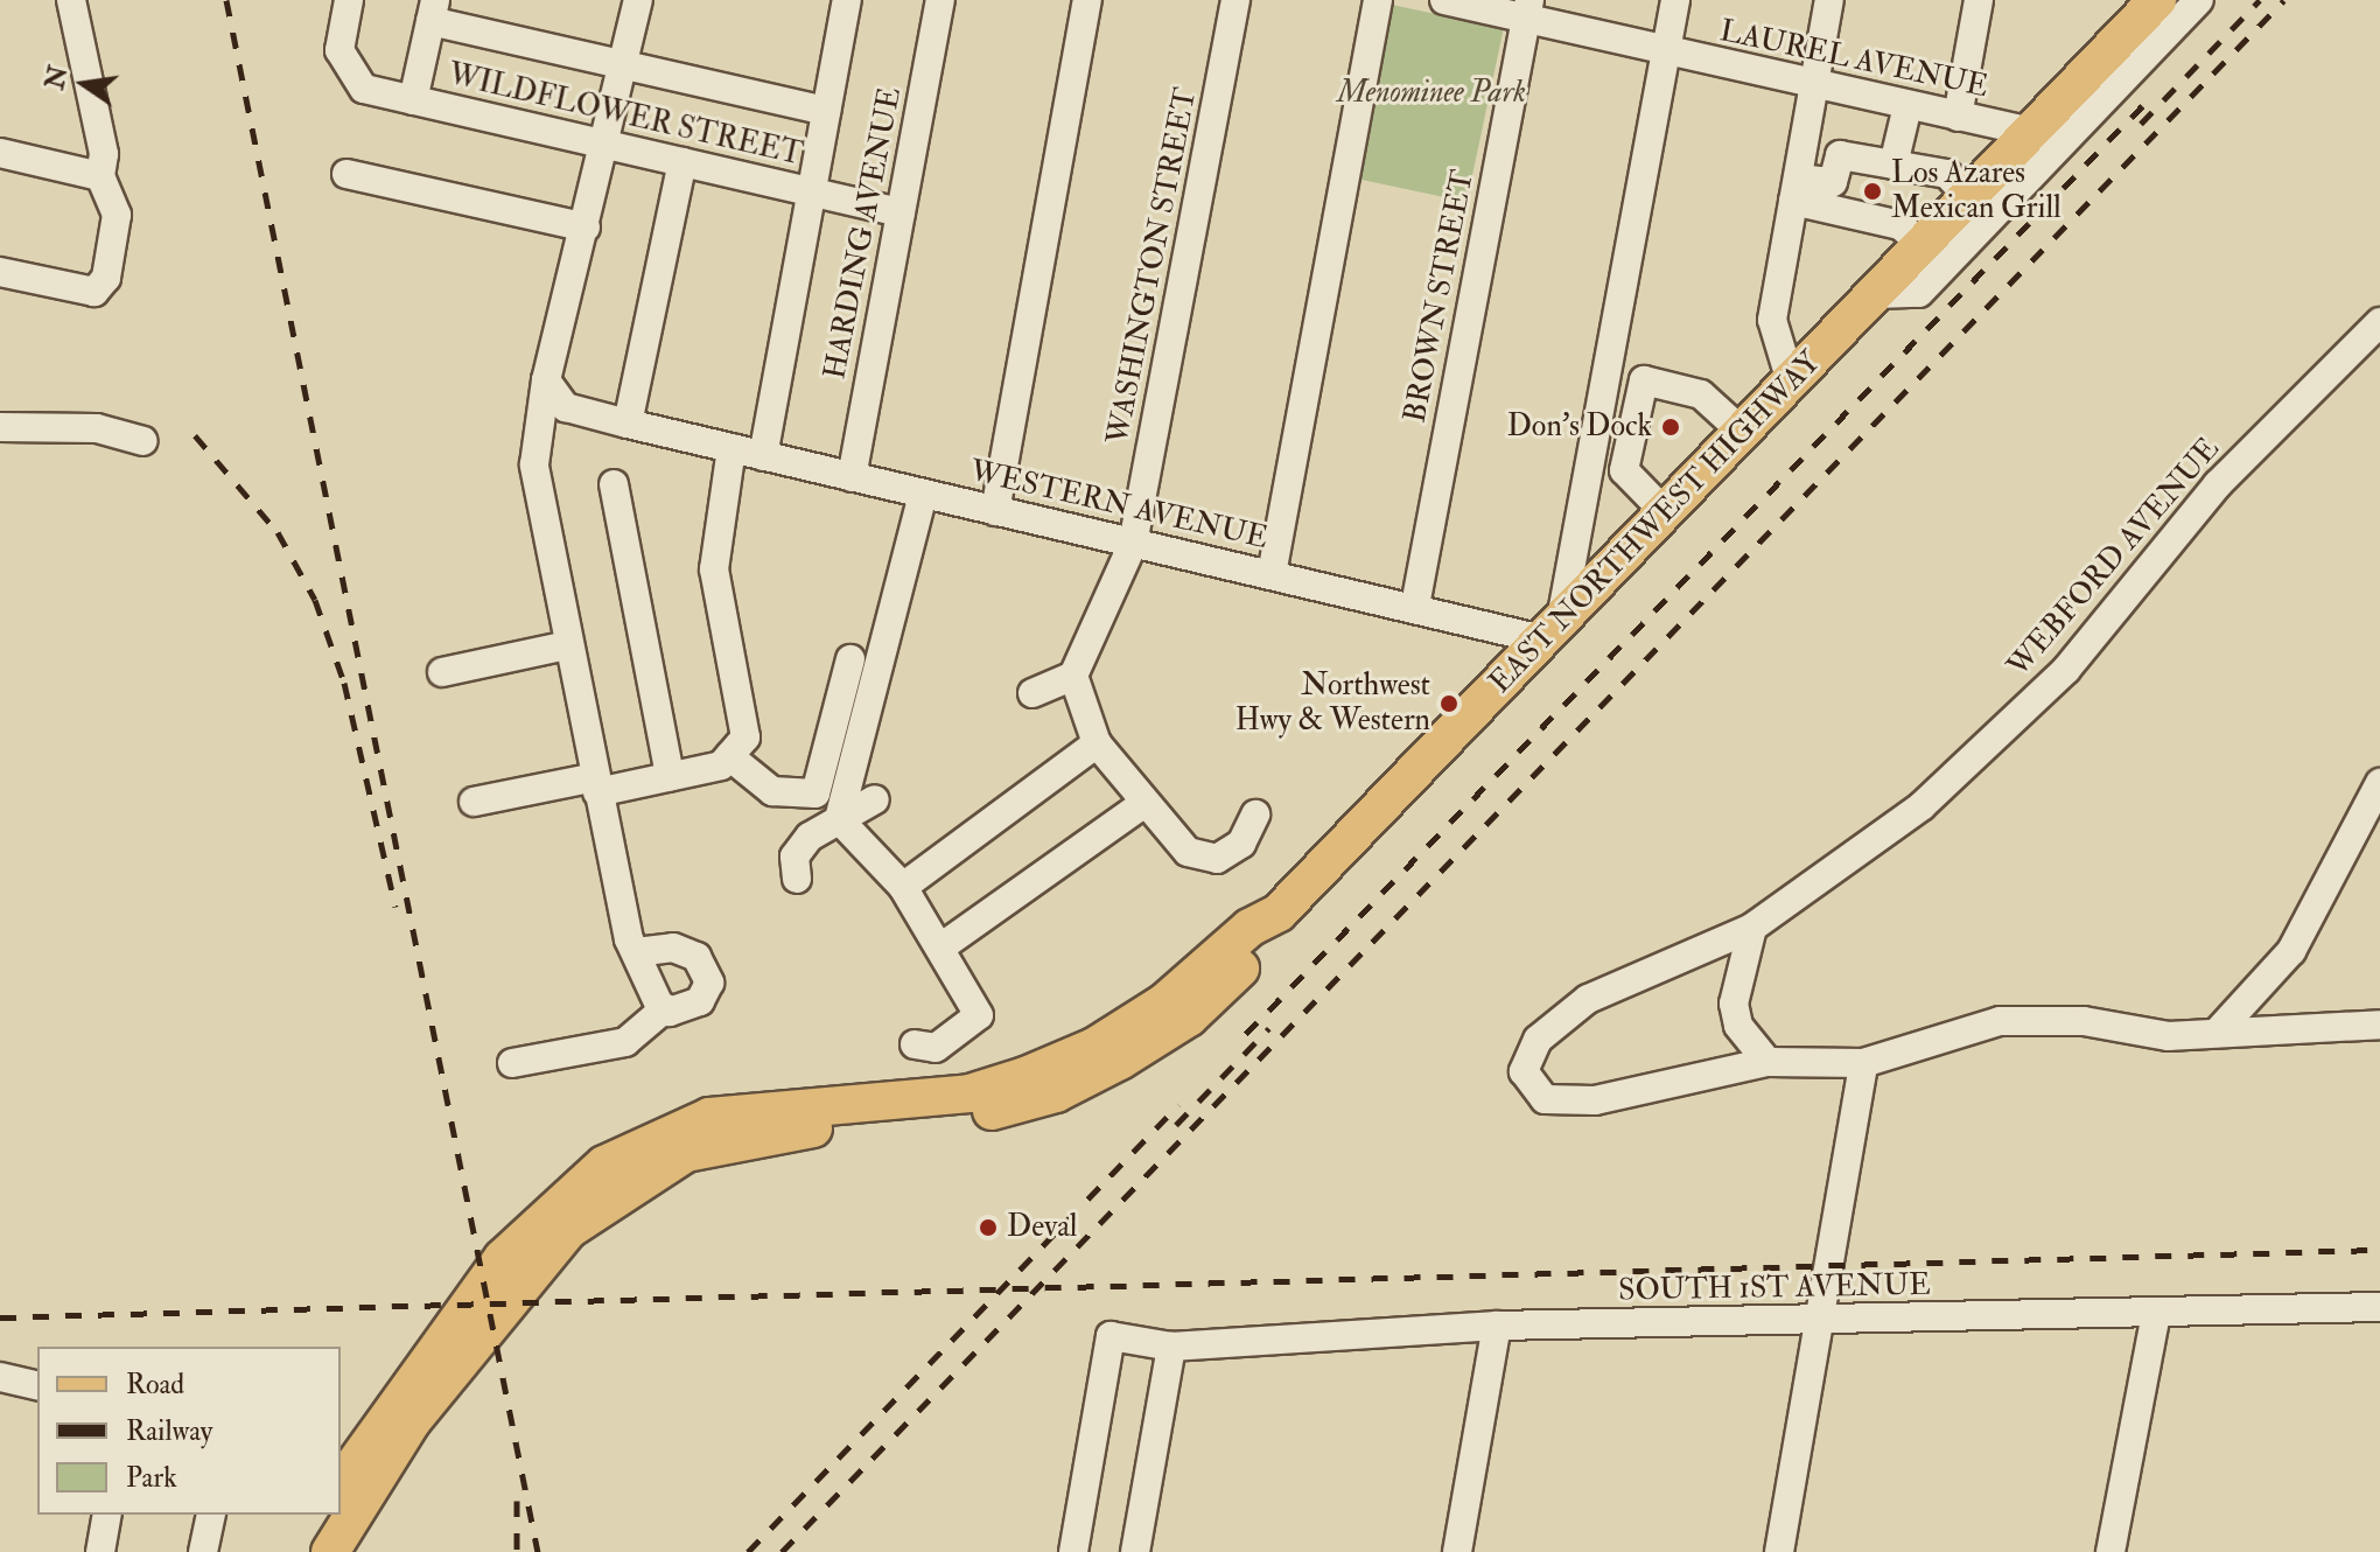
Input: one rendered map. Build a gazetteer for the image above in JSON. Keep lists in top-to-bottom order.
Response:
{
  "streets": {
    "main road": ["EAST NORTHWEST HIGHWAY"],
    "street": [
      "LAUREL AVENUE",
      "WILDFLOWER STREET",
      "HARDING AVENUE",
      "WASHINGTON STREET",
      "BROWN STREET",
      "WESTERN AVENUE",
      "WEBFORD AVENUE",
      "SOUTH 1ST AVENUE"
    ]
  },
  "crossings": [
    ["LAUREL AVENUE", "BROWN STREET"],
    ["LAUREL AVENUE", "EAST NORTHWEST HIGHWAY"],
    ["WILDFLOWER STREET", "HARDING AVENUE"],
    ["HARDING AVENUE", "WESTERN AVENUE"],
    ["WASHINGTON STREET", "WESTERN AVENUE"],
    ["BROWN STREET", "WESTERN AVENUE"],
    ["WESTERN AVENUE", "EAST NORTHWEST HIGHWAY"]
  ],
  "parks": ["Menominee Park"],
  "places": [
    "Los Azares Mexican Grill",
    "Don's Dock",
    "Northwest Hwy & Western",
    "Deval"
  ],
  "legend": ["Road", "Railway", "Park"],
  "north": "left"
}
